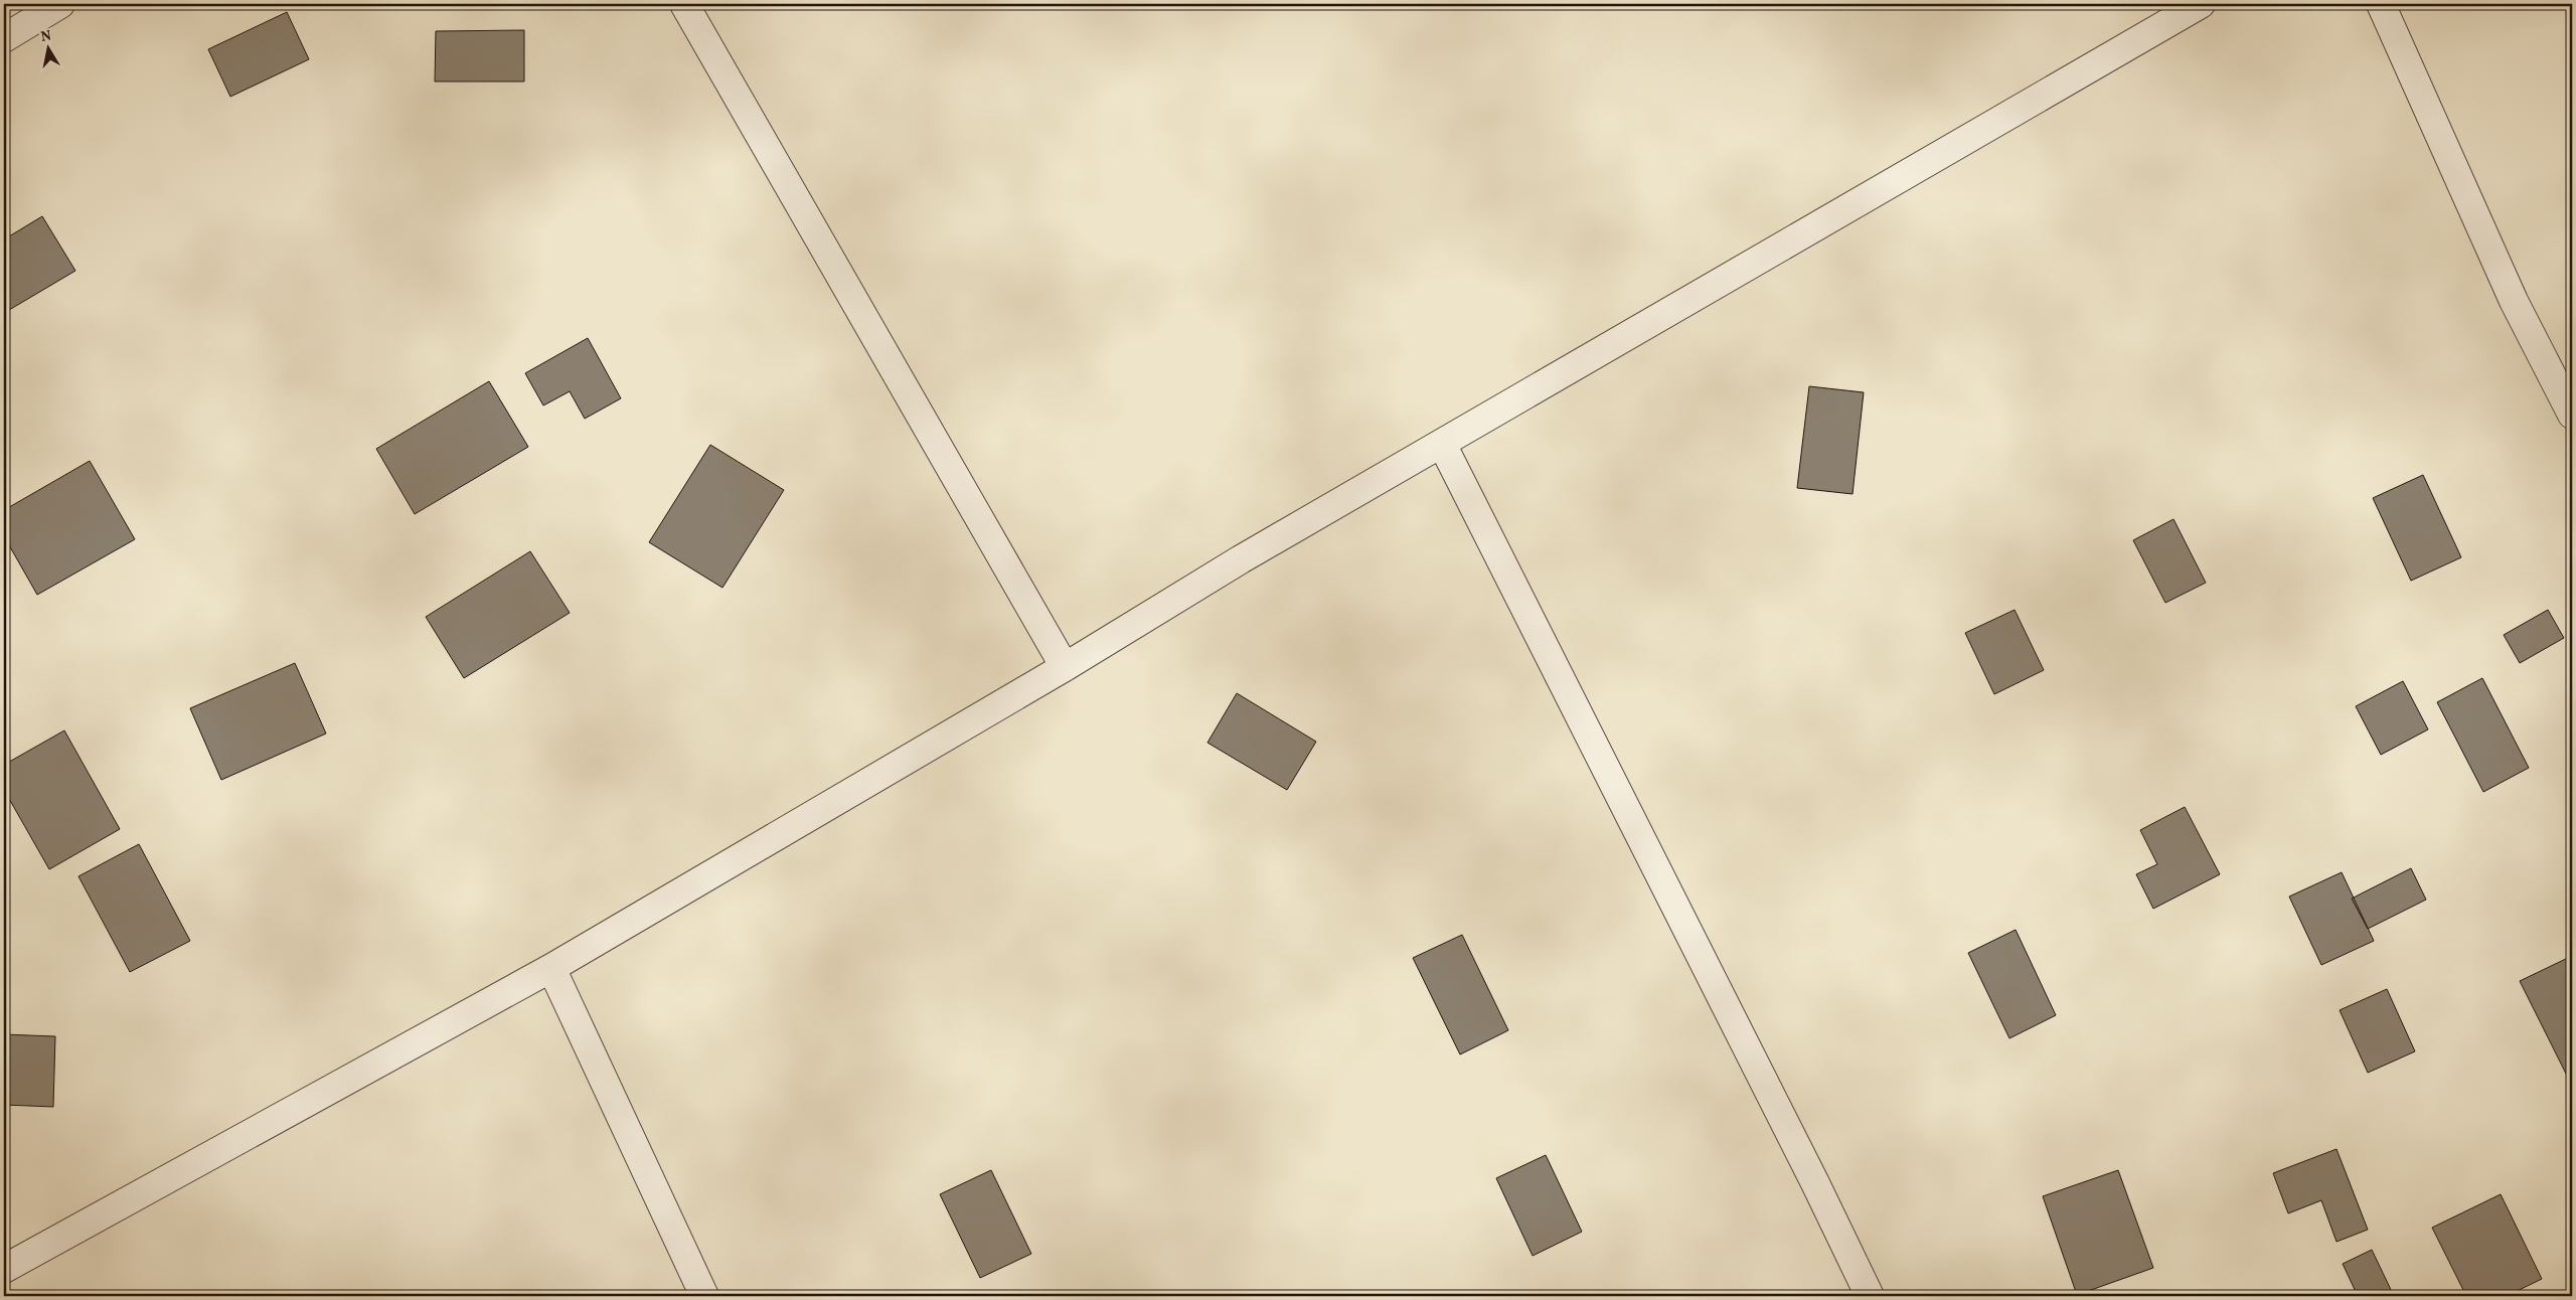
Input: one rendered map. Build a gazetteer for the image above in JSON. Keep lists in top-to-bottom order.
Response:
{
  "north": "top"
}
